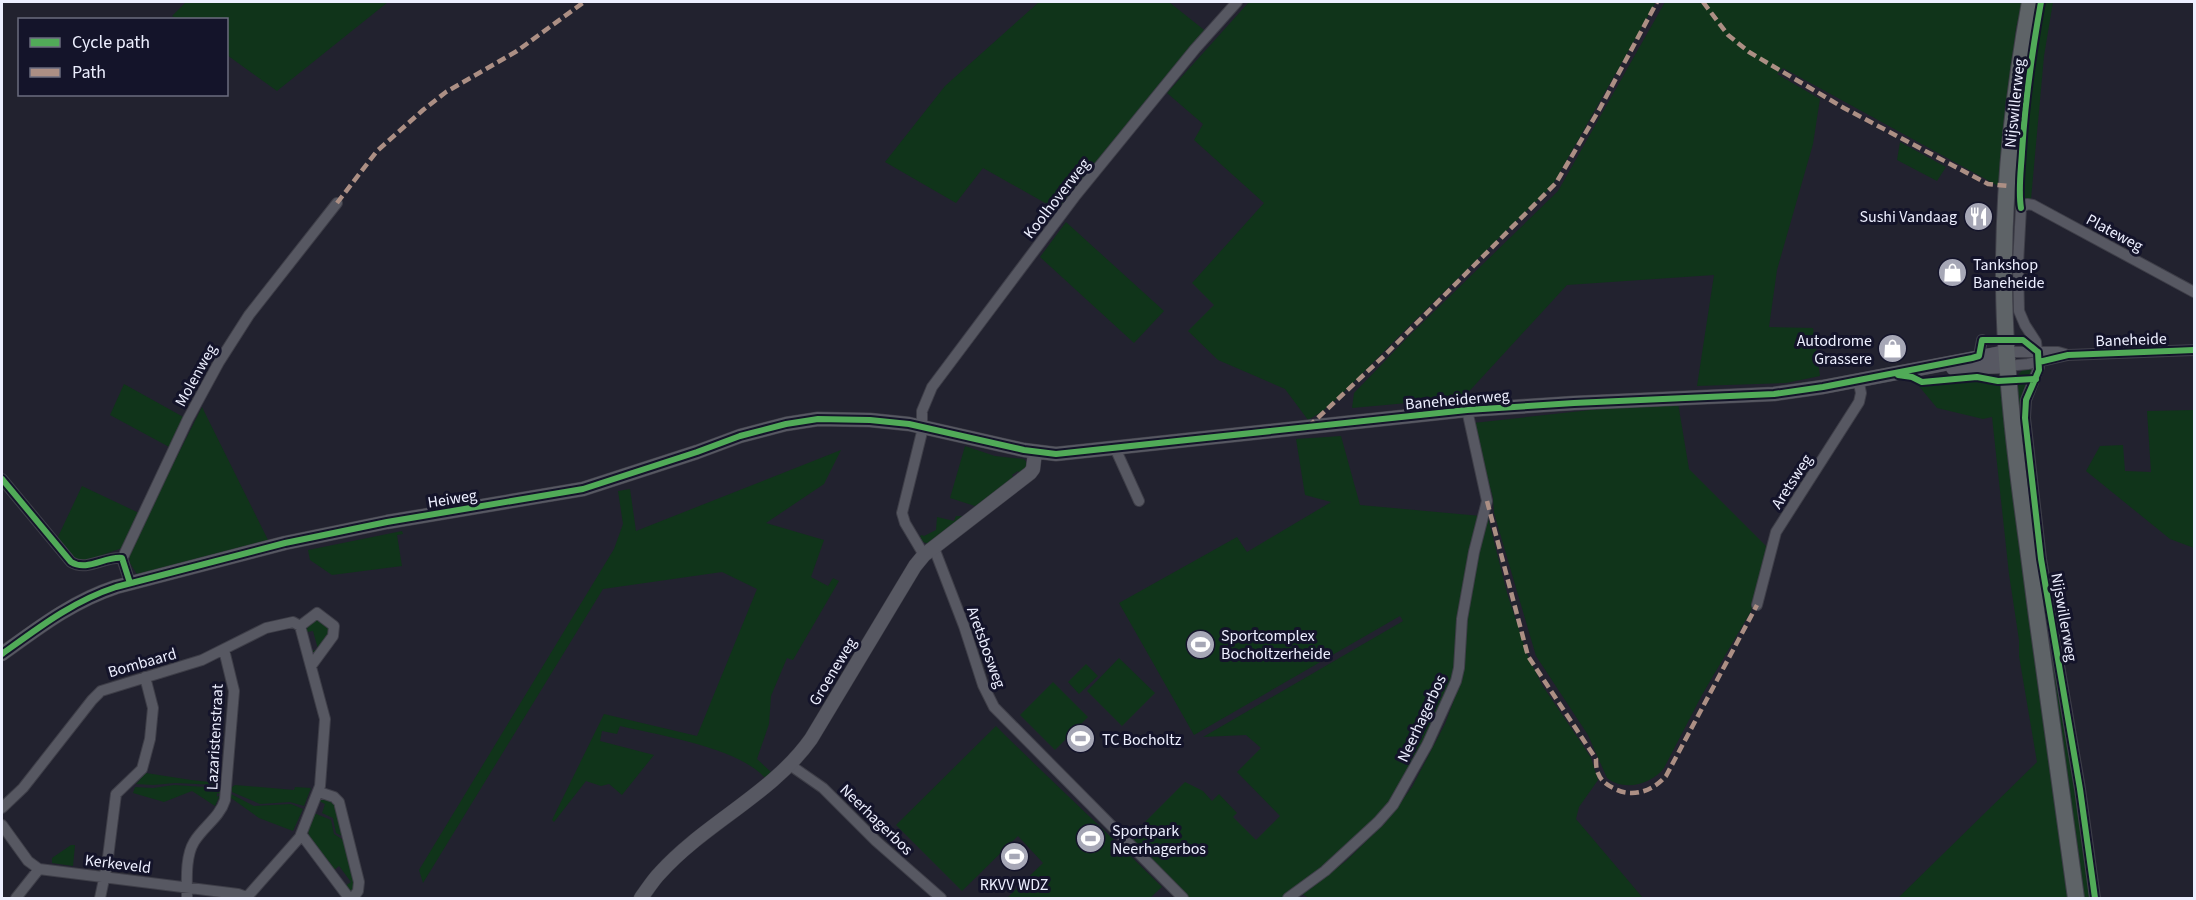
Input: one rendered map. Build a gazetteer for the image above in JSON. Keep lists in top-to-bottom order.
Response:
{
  "streets": {
    "main road": ["Nijswillerweg"],
    "street": [
      "Koolhoverweg",
      "Plateweg",
      "Baneheide",
      "Molenweg",
      "Baneheiderweg",
      "Aretsweg",
      "Heiweg",
      "Aretsbosweg",
      "Bombaard",
      "Groeneweg",
      "Neerhagerbos",
      "Lazaristenstraat",
      "Kerkeveld"
    ]
  },
  "crossings": [
    ["Nijswillerweg", "Plateweg"],
    ["Nijswillerweg", "Baneheide"],
    ["Nijswillerweg", "Baneheiderweg"],
    ["Koolhoverweg", "Baneheiderweg"],
    ["Koolhoverweg", "Heiweg"],
    ["Koolhoverweg", "Aretsbosweg"],
    ["Koolhoverweg", "Groeneweg"],
    ["Plateweg", "Baneheide"],
    ["Baneheide", "Baneheiderweg"],
    ["Baneheiderweg", "Aretsweg"],
    ["Baneheiderweg", "Heiweg"],
    ["Baneheiderweg", "Groeneweg"],
    ["Baneheiderweg", "Neerhagerbos"],
    ["Aretsbosweg", "Groeneweg"],
    ["Bombaard", "Lazaristenstraat"],
    ["Groeneweg", "Neerhagerbos"],
    ["Lazaristenstraat", "Kerkeveld"]
  ],
  "places": {
    "restaurant": ["Sushi Vandaag"],
    "shop": ["Tankshop Baneheide", "Autodrome Grassere"],
    "sports": [
      "Sportcomplex Bocholtzerheide",
      "TC Bocholtz",
      "Sportpark Neerhagerbos",
      "RKVV WDZ"
    ]
  },
  "legend": ["Cycle path", "Path"]
}
